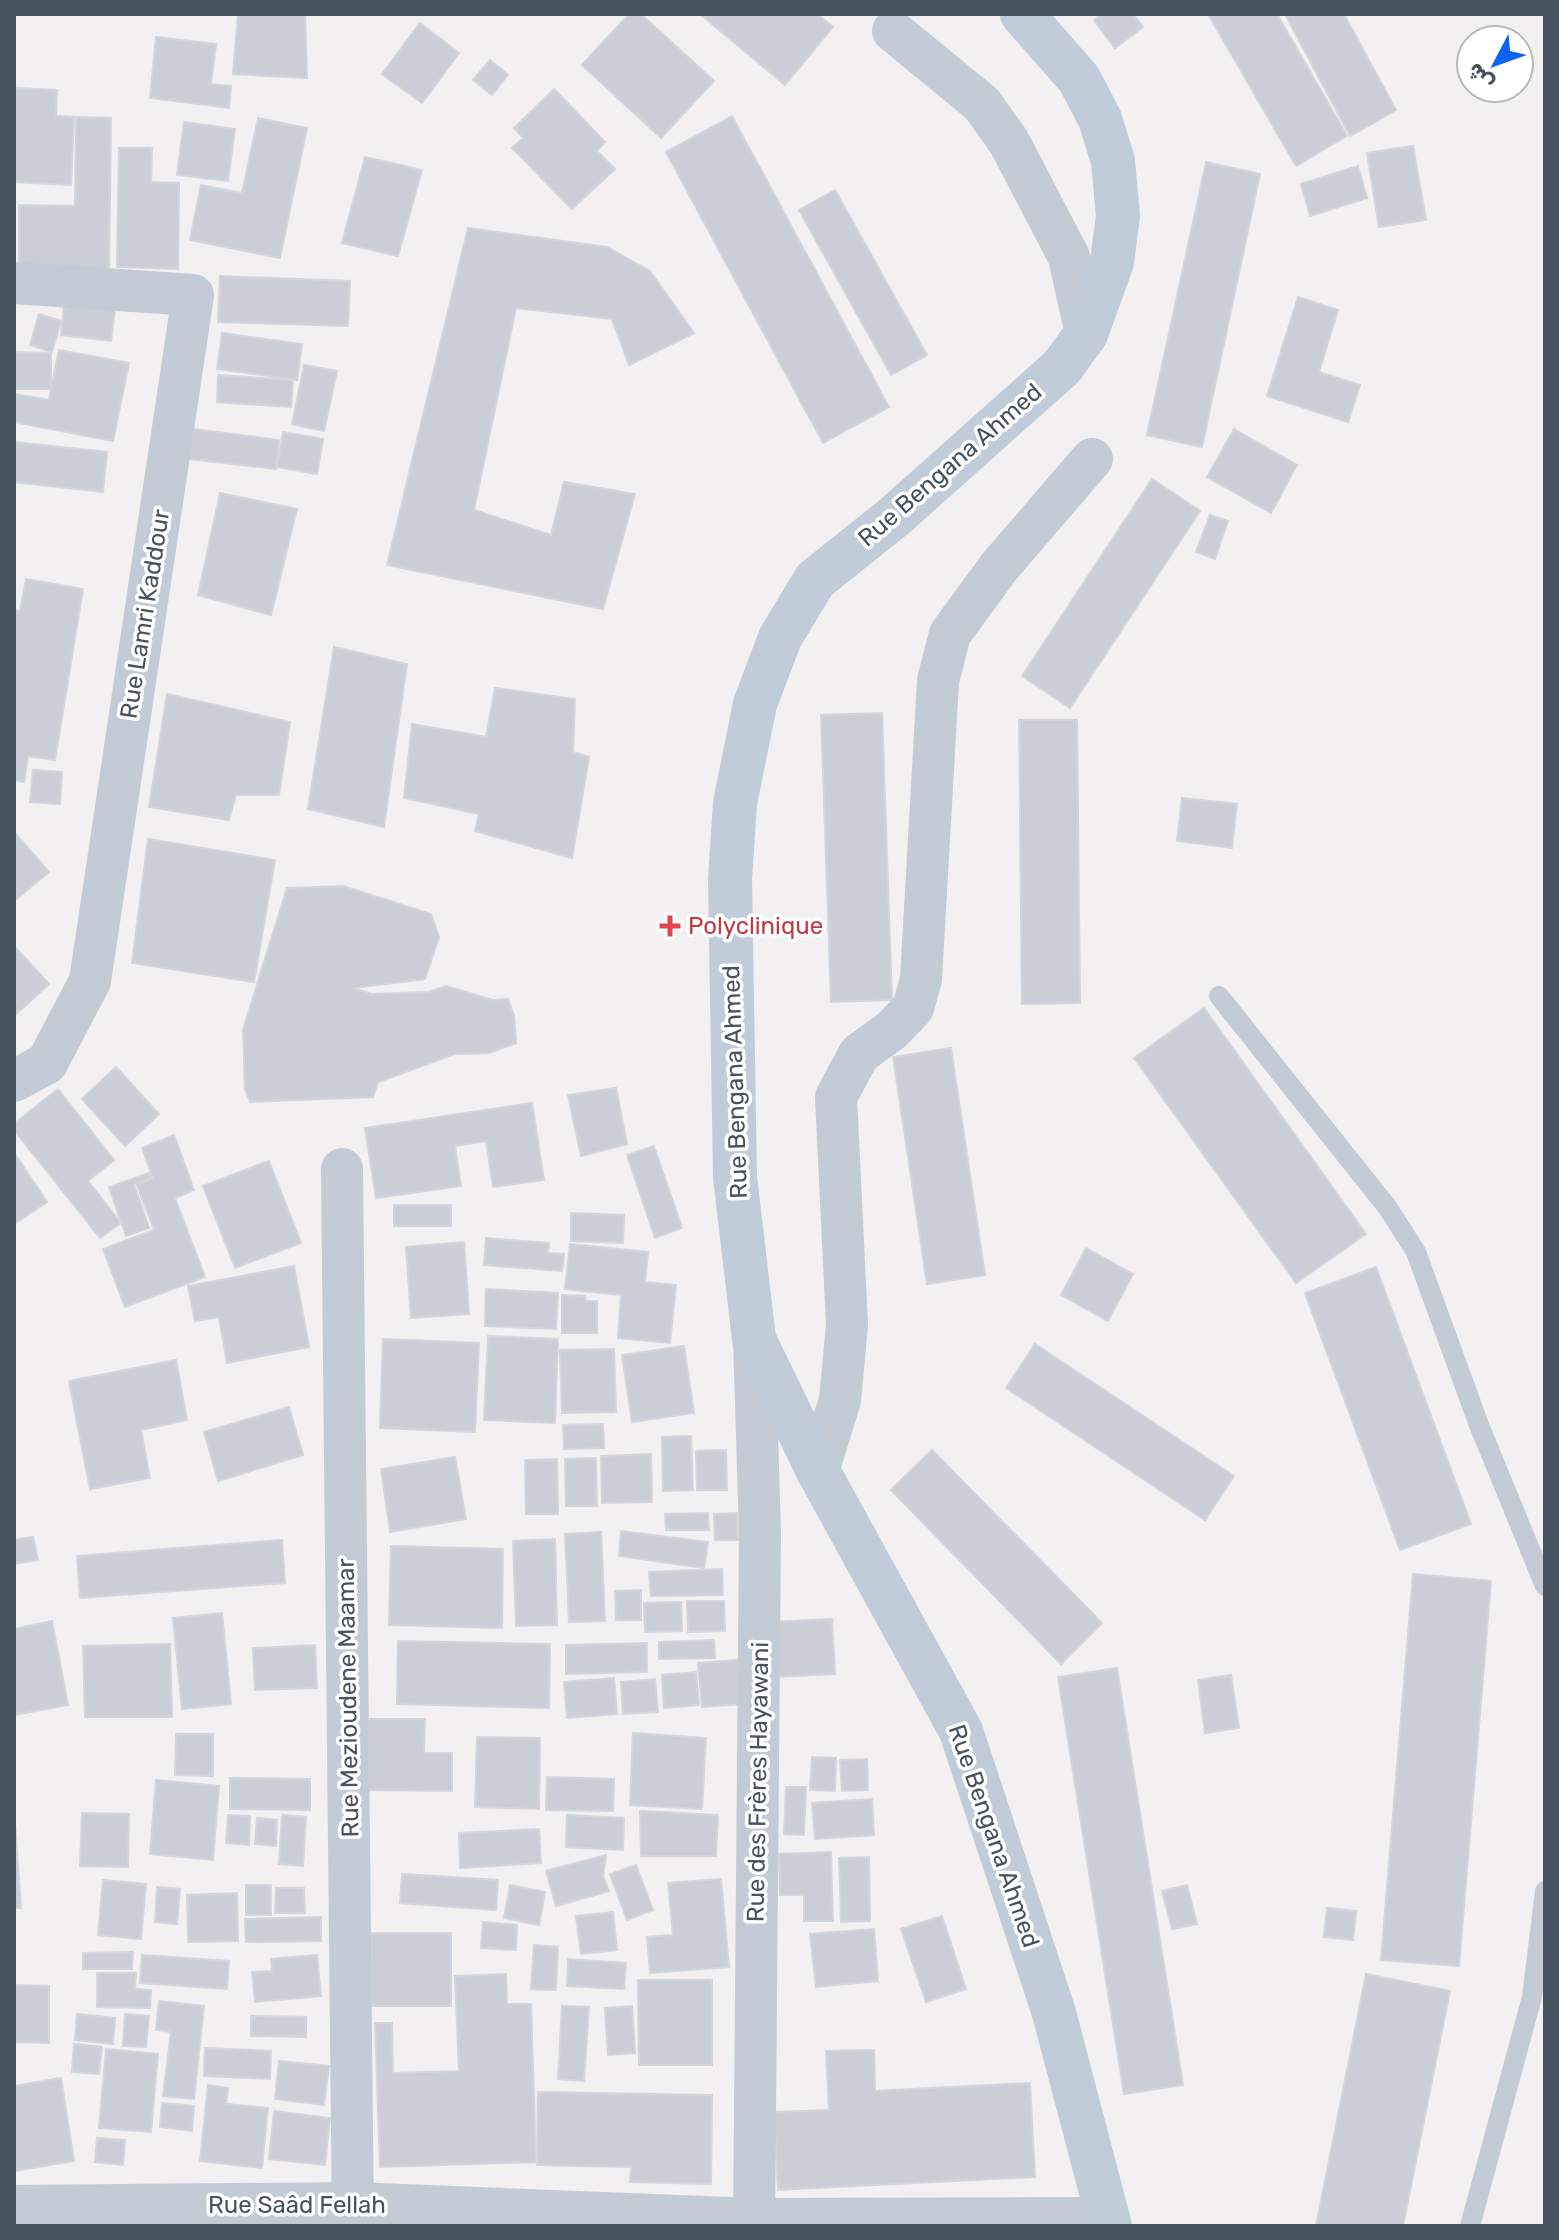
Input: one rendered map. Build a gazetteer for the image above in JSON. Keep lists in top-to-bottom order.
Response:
{
  "streets": {
    "street": [
      "Rue Bengana Ahmed",
      "Rue Lamri Kaddour",
      "Rue Mezioudene Maamar",
      "Rue des Frères Hayawani",
      "Rue Saâd Fellah"
    ]
  },
  "crossings": [
    ["Rue Bengana Ahmed", "Rue des Frères Hayawani"],
    ["Rue Bengana Ahmed", "Rue Saâd Fellah"],
    ["Rue Mezioudene Maamar", "Rue Saâd Fellah"],
    ["Rue des Frères Hayawani", "Rue Saâd Fellah"]
  ],
  "places": {
    "health": ["Polyclinique"]
  },
  "north": "bottom left"
}
